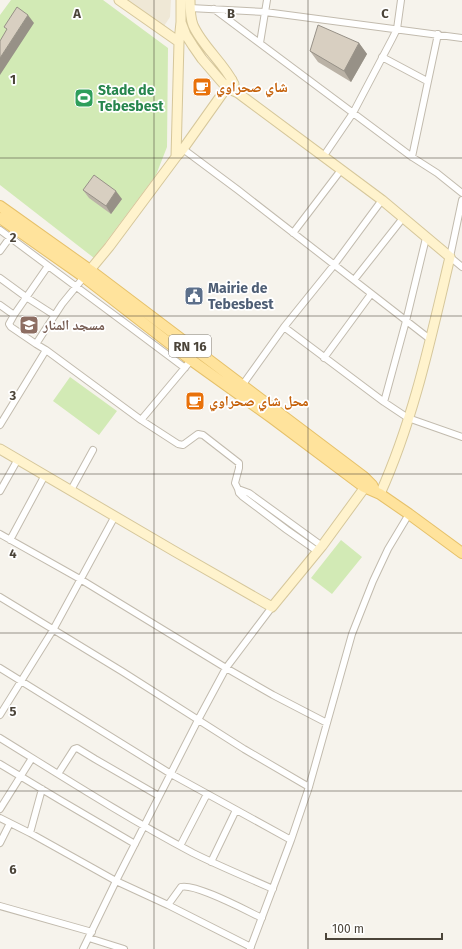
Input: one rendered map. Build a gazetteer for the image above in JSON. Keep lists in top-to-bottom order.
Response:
{
  "streets": {
    "main road": ["RN 16"]
  },
  "places": {
    "cafe": ["شاي صحراوي", "محل شاي صحراوي"],
    "sports": ["Stade de Tebesbest"],
    "public building": ["Mairie de Tebesbest"],
    "school or university": ["مسجد المنار"]
  },
  "scale_bar": "100 m",
  "grid": {
    "columns": ["A", "B", "C"],
    "rows": [
      "1",
      "2",
      "3",
      "4",
      "5",
      "6"
    ]
  }
}
